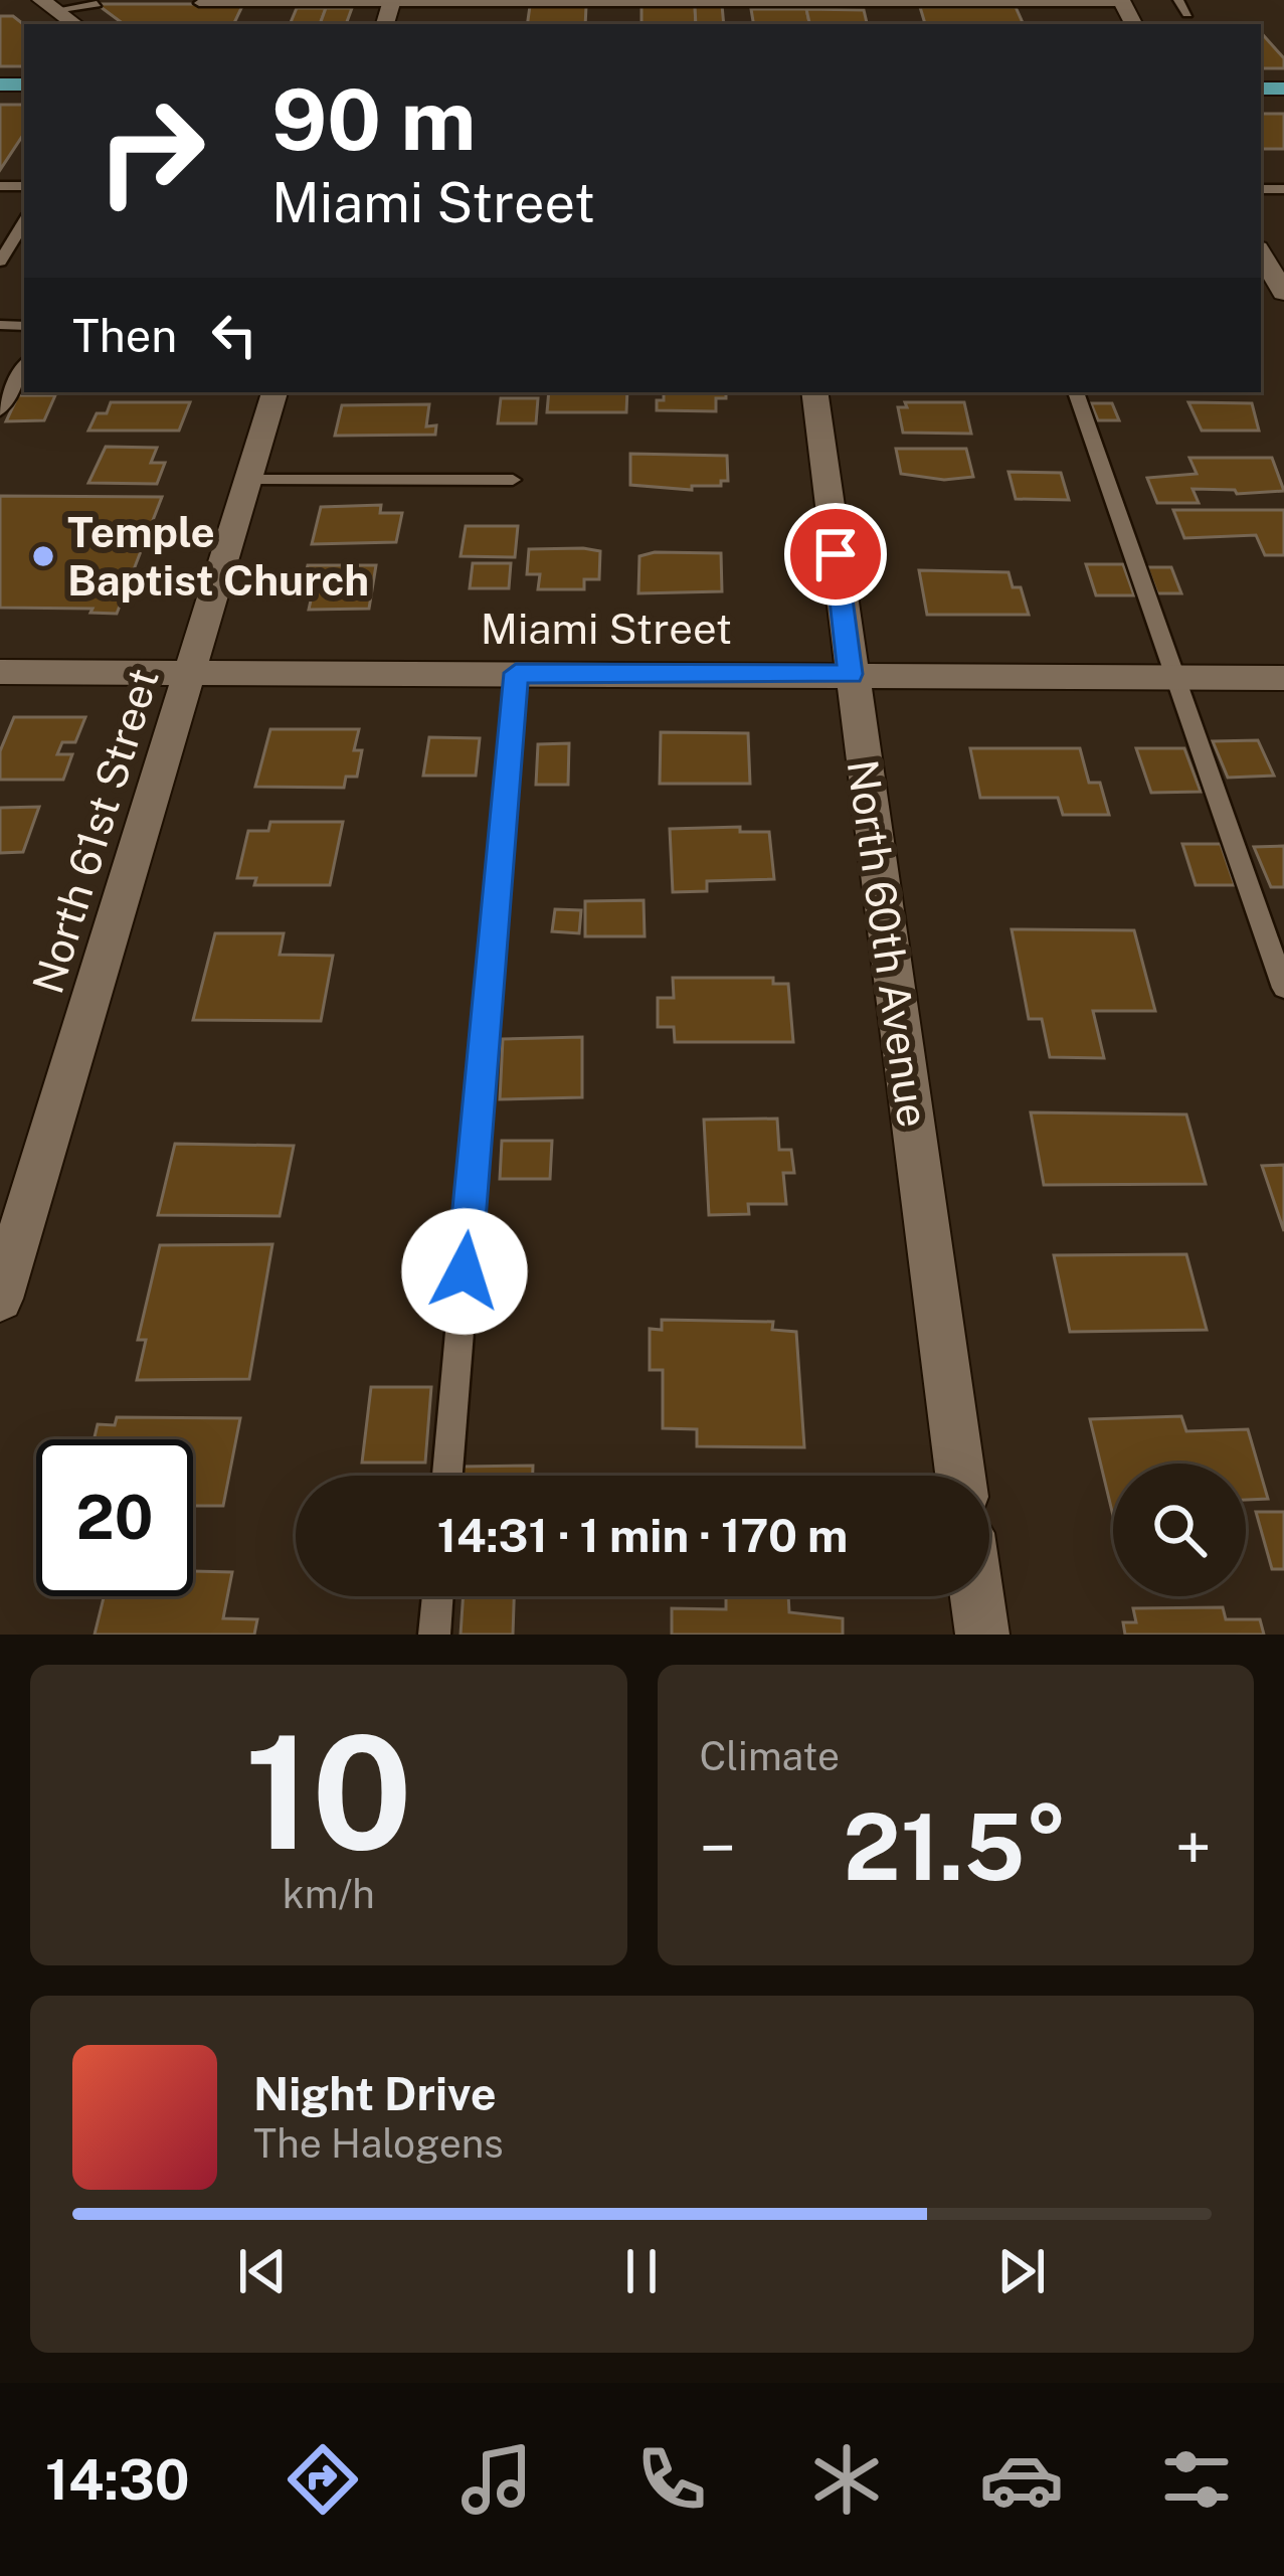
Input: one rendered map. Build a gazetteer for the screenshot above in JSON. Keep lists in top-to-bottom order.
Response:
{
  "streets": {
    "street": ["Miami Street", "North 61st Street", "North 60th Avenue"]
  },
  "crossings": [
    ["Miami Street", "North 61st Street"],
    ["Miami Street", "North 60th Avenue"]
  ],
  "places": ["Temple Baptist Church"],
  "page": {
    "turn": ["90 m", "Miami Street"],
    "then": "Then",
    "limit": "20",
    "trip": "14:31 · 1 min · 170 m",
    "tile": [
      ["10", "km/h"],
      "Climate"
    ],
    "heat": ["−", "21.5°", "+"],
    "song": ["Night Drive", "The Halogens"],
    "tabs": "14:30"
  }
}
